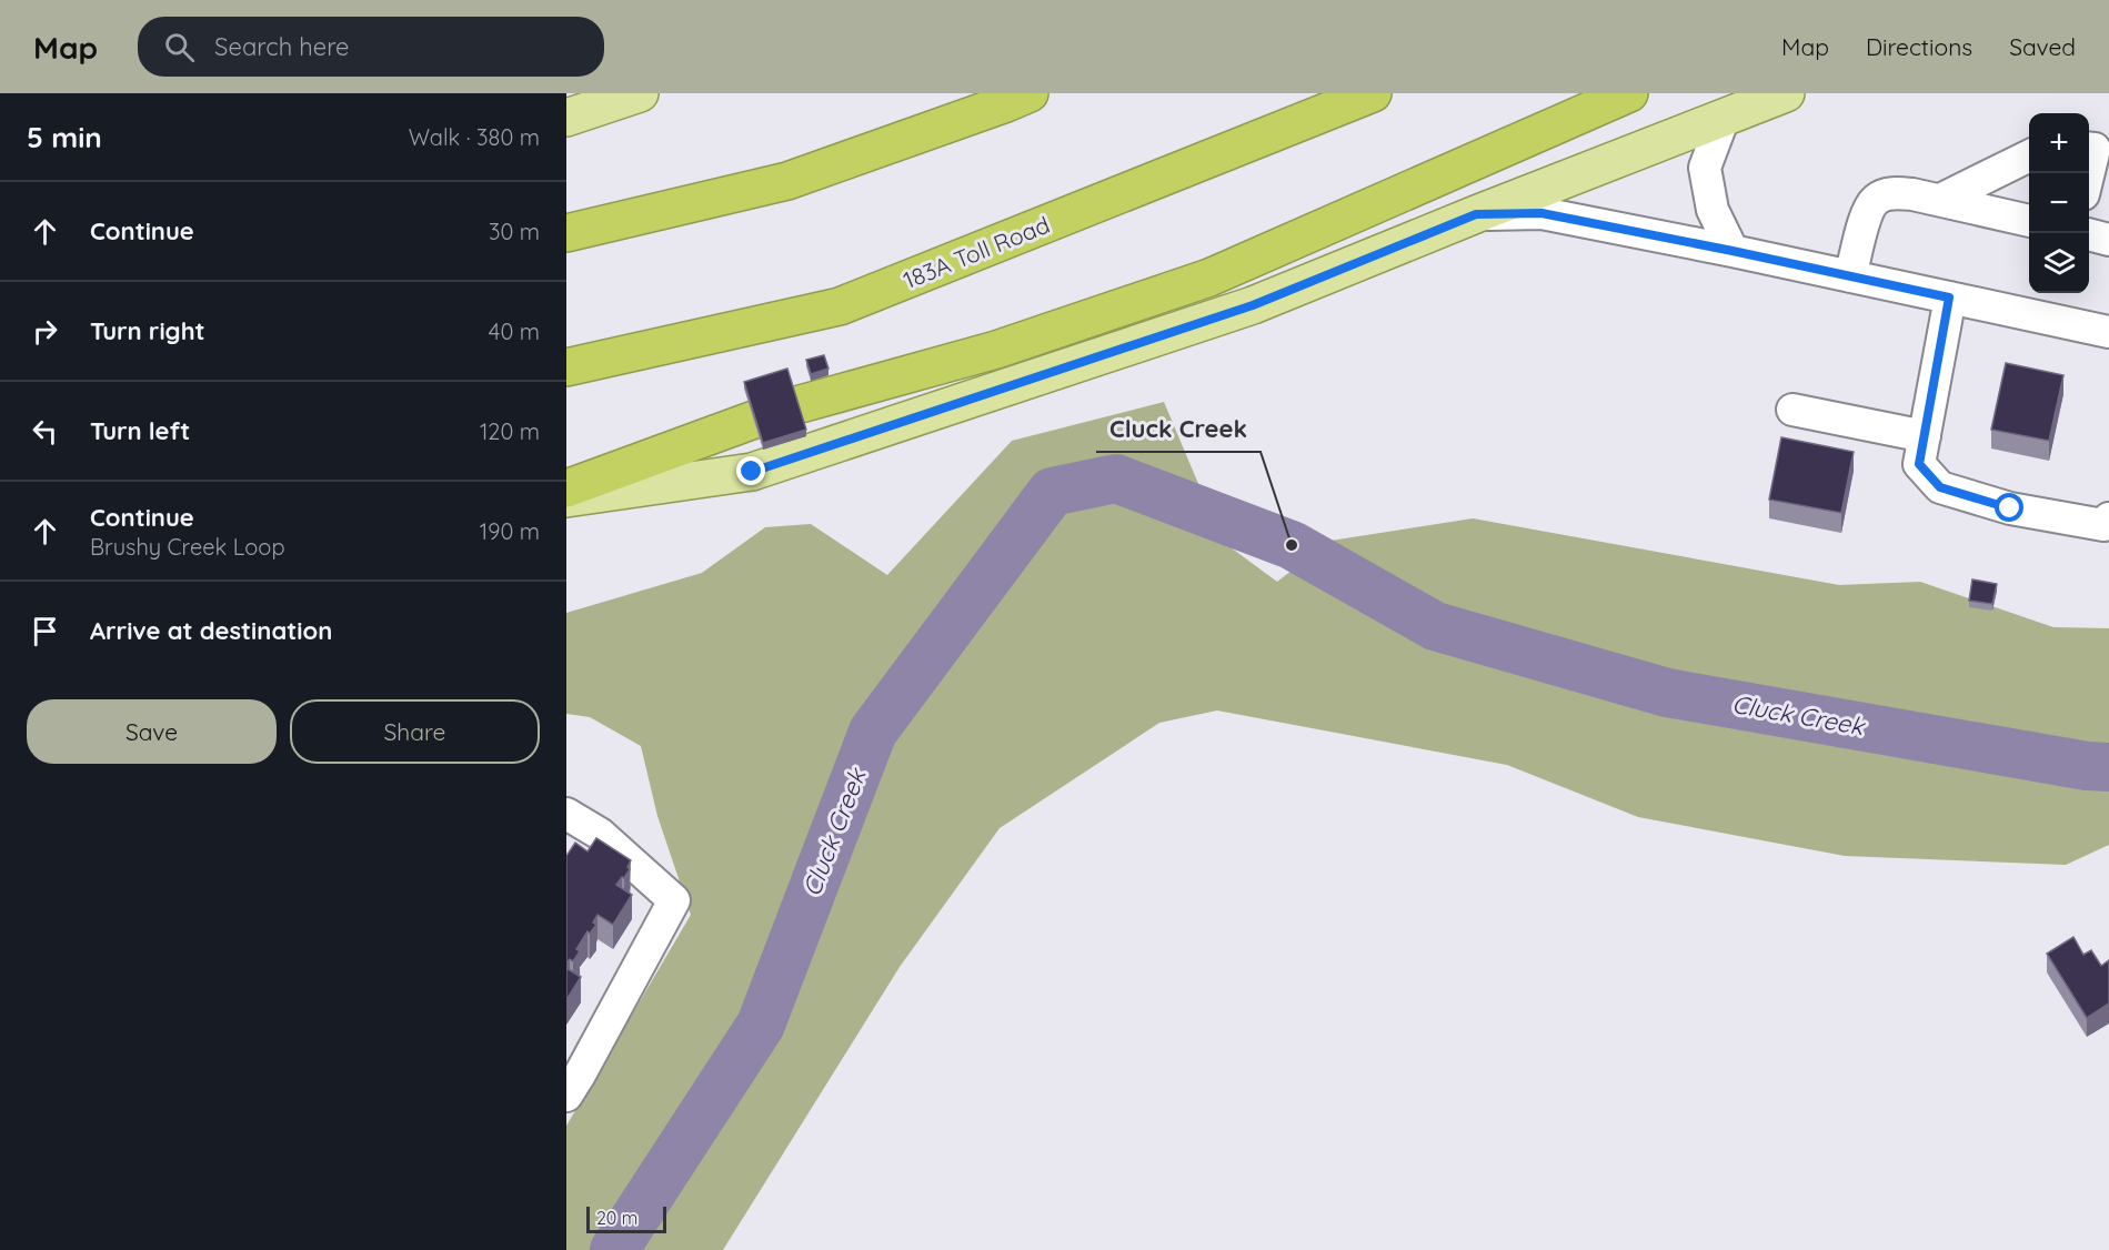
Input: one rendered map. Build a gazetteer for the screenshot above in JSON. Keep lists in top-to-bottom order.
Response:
{
  "streets": {
    "highway": ["183A Toll Road"]
  },
  "water": ["Cluck Creek"],
  "places": ["Cluck Creek"],
  "scale_bar": "20 m",
  "page": {
    "header": "Map",
    "search": "Search here",
    "nav": ["Map", "Directions", "Saved"],
    "heading": ["5 min", "Walk · 380 m"],
    "map_buttons": ["+", "−"],
    "list": [
      ["Continue", "30 m"],
      ["Turn right", "40 m"],
      ["Turn left", "120 m"],
      ["Continue", "Brushy Creek Loop", "190 m"],
      "Arrive at destination"
    ],
    "buttons": ["Save", "Share"],
    "scale": "20 m"
  }
}
